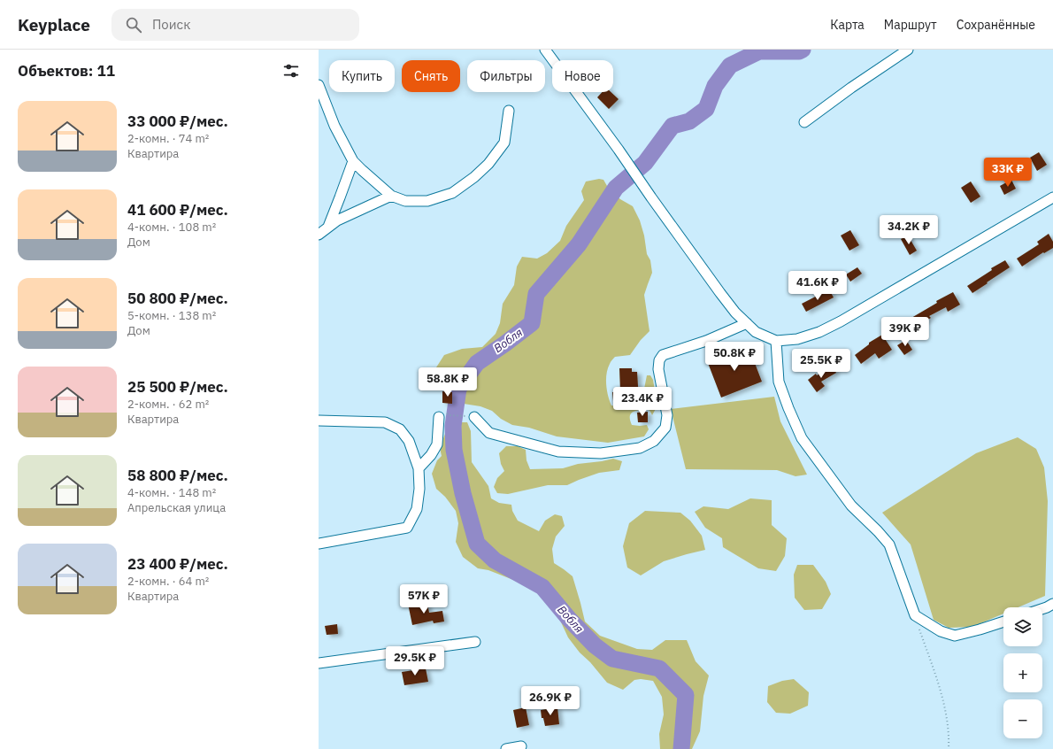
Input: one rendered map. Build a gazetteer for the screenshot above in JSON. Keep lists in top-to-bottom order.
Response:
{
  "water": ["Вобля"],
  "page": {
    "header": "Keyplace",
    "search": "Поиск",
    "nav": ["Карта", "Маршрут", "Сохранённые"],
    "heading": "Объектов: 11",
    "chip": [
      "Купить",
      "Снять",
      "Фильтры",
      "Новое"
    ],
    "list": [
      {
        "name": "33 000 ₽/мес.",
        "note": "2-комн. · 74 m² · Квартира"
      },
      {
        "name": "41 600 ₽/мес.",
        "note": "4-комн. · 108 m² · Дом"
      },
      {
        "name": "50 800 ₽/мес.",
        "note": "5-комн. · 138 m² · Дом"
      },
      {
        "name": "25 500 ₽/мес.",
        "note": "2-комн. · 62 m² · Квартира"
      },
      {
        "name": "58 800 ₽/мес.",
        "note": "4-комн. · 148 m² · Апрельская улица"
      },
      {
        "name": "23 400 ₽/мес.",
        "note": "2-комн. · 64 m² · Квартира"
      }
    ],
    "price": [
      "33K ₽",
      "34.2K ₽",
      "41.6K ₽",
      "39K ₽",
      "50.8K ₽",
      "25.5K ₽",
      "58.8K ₽",
      "23.4K ₽",
      "57K ₽",
      "29.5K ₽",
      "26.9K ₽"
    ],
    "map_buttons": ["+", "−"]
  }
}
